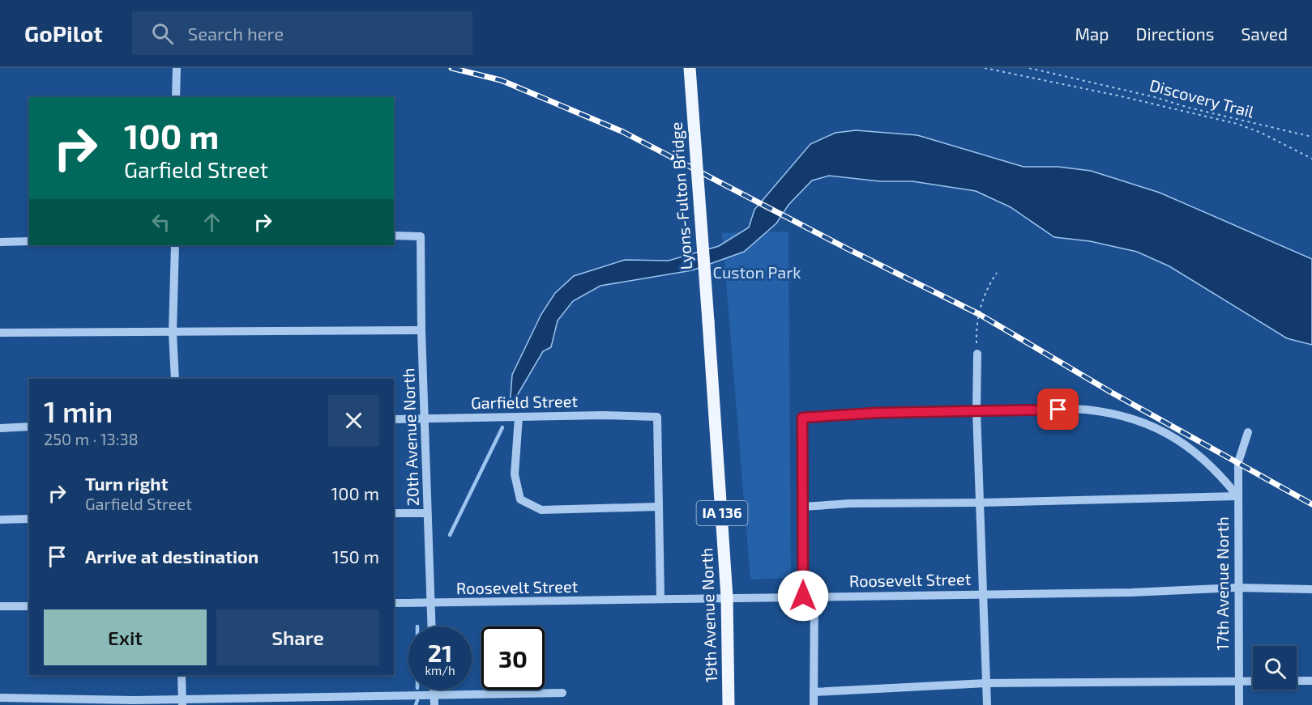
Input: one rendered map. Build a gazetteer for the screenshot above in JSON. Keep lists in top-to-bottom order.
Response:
{
  "streets": {
    "main road": ["Lyons-Fulton Bridge", "IA 136", "19th Avenue North"],
    "street": [
      "Garfield Street",
      "20th Avenue North",
      "Roosevelt Street",
      "17th Avenue North"
    ],
    "path": ["Discovery Trail"]
  },
  "crossings": [
    ["Lyons-Fulton Bridge", "19th Avenue North"],
    ["Garfield Street", "20th Avenue North"],
    ["20th Avenue North", "Roosevelt Street"],
    ["Roosevelt Street", "17th Avenue North"],
    ["Roosevelt Street", "19th Avenue North"]
  ],
  "parks": ["Custon Park"],
  "page": {
    "header": "GoPilot",
    "search": "Search here",
    "nav": ["Map", "Directions", "Saved"],
    "turn": ["100 m", "Garfield Street"],
    "heading": ["1 min", "250 m · 13:38"],
    "list": [
      {
        "name": "Turn right",
        "note": "Garfield Street",
        "value": "100 m"
      },
      {
        "name": "Arrive at destination",
        "value": "150 m"
      }
    ],
    "buttons": ["Exit", "Share"],
    "speed": "21 km/h",
    "limit": "30"
  }
}
